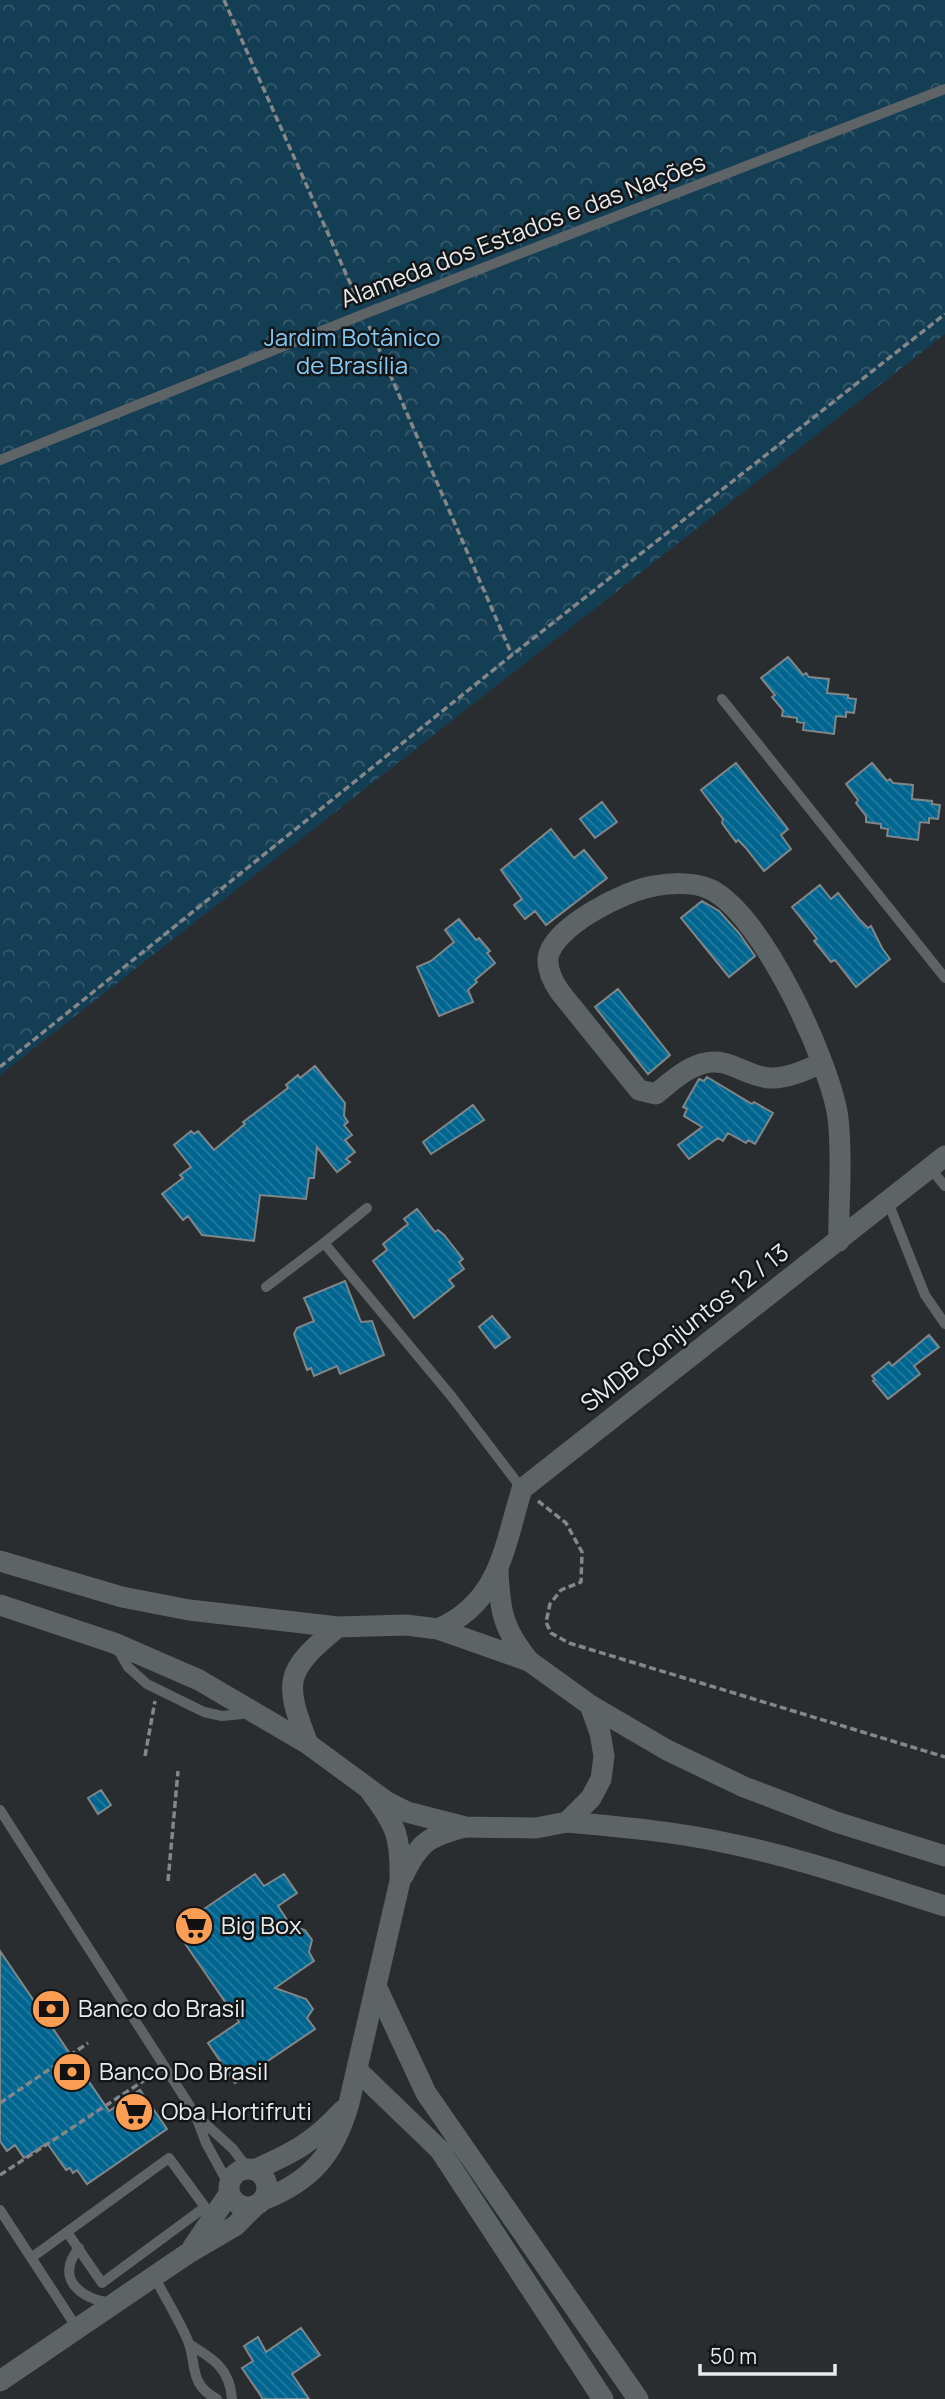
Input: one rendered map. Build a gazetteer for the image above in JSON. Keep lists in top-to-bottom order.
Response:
{
  "streets": {
    "street": ["SMDB Conjuntos 12 / 13"],
    "lane": ["Alameda dos Estados e das Nações"]
  },
  "parks": ["Jardim Botânico de Brasília"],
  "places": {
    "supermarket": ["Big Box", "Oba Hortifruti"],
    "bank": ["Banco do Brasil", "Banco Do Brasil"]
  },
  "scale_bar": "50 m"
}
